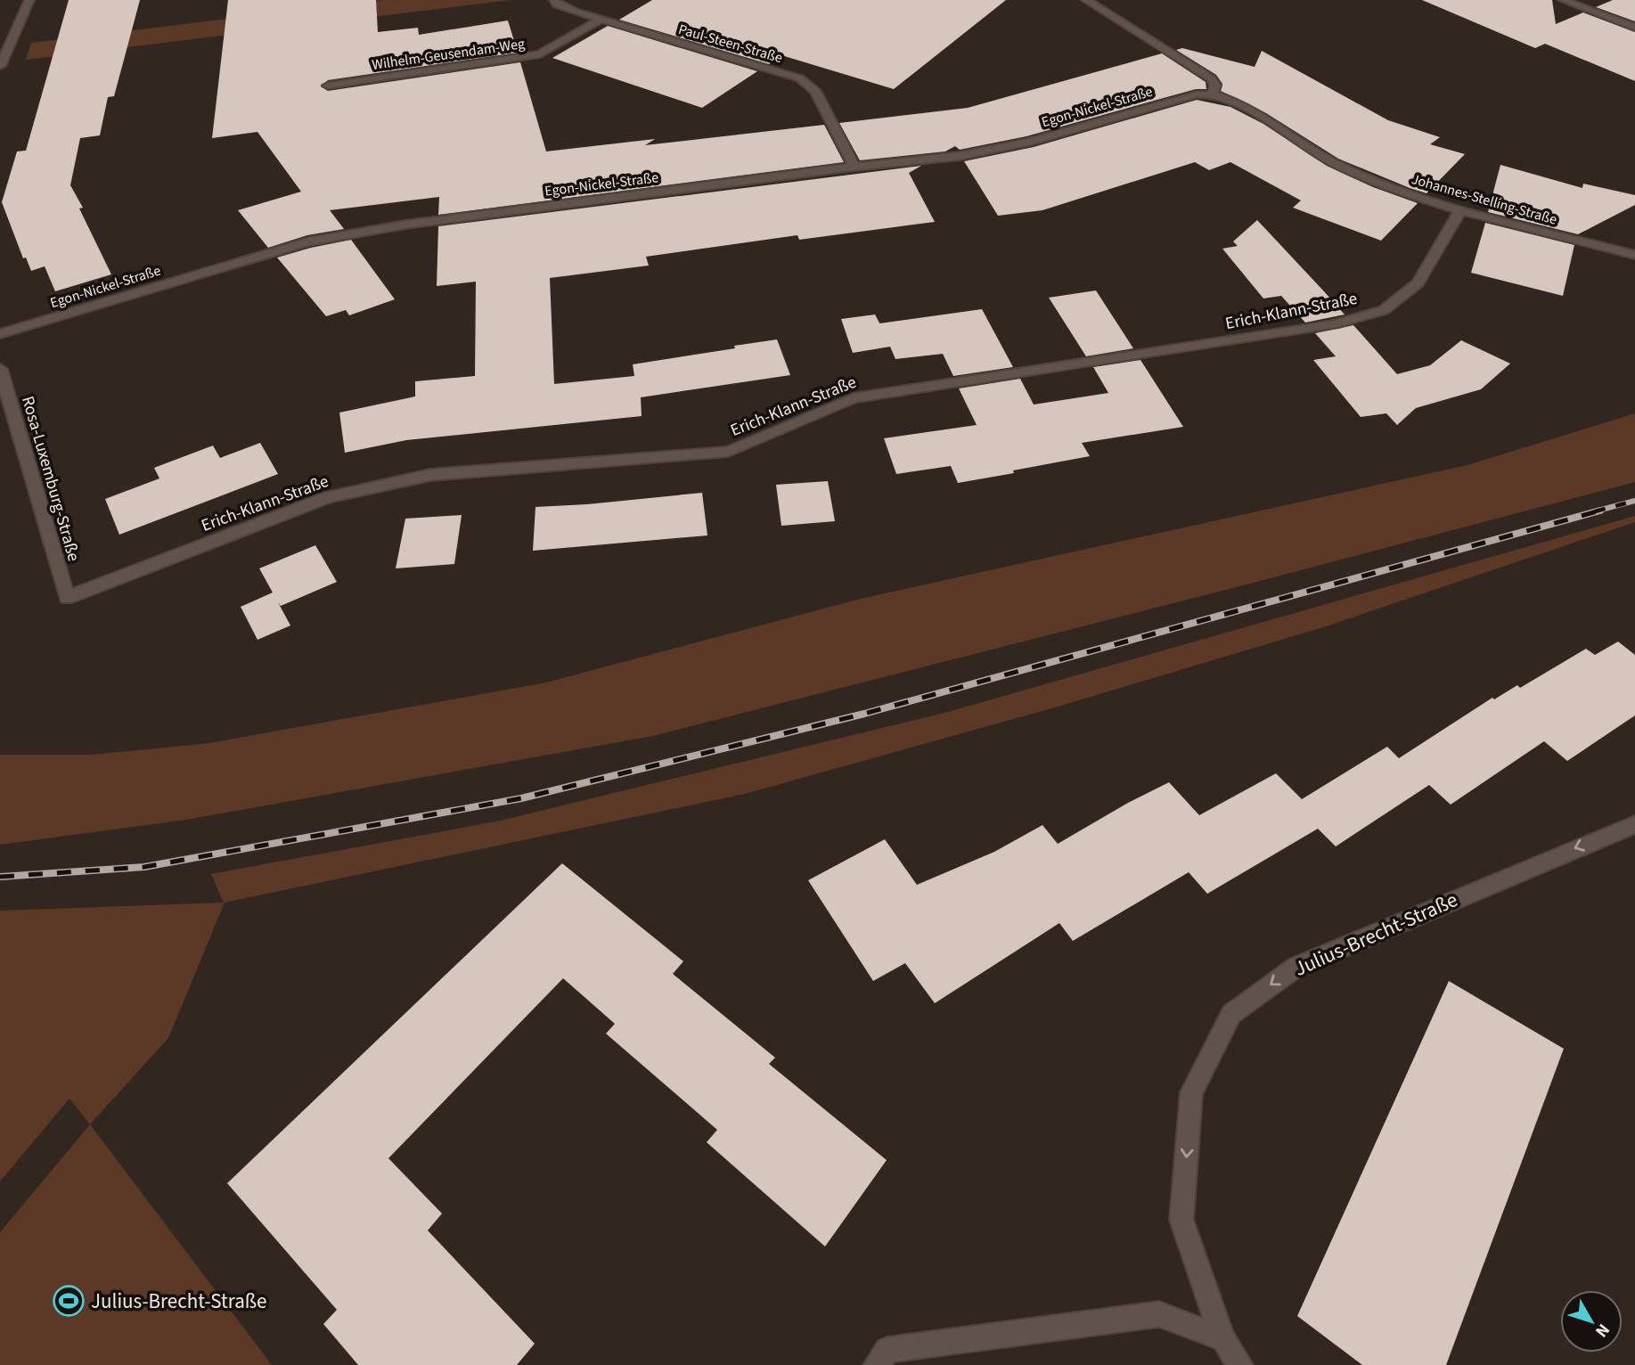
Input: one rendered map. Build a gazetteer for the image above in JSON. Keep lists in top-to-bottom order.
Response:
{
  "streets": {
    "street": [
      "Paul-Steen-Straße",
      "Wilhelm-Geusendam-Weg",
      "Egon-Nickel-Straße",
      "Johannes-Stelling-Straße",
      "Erich-Klann-Straße",
      "Rosa-Luxemburg-Straße",
      "Julius-Brecht-Straße"
    ]
  },
  "crossings": [
    ["Paul-Steen-Straße", "Wilhelm-Geusendam-Weg"],
    ["Paul-Steen-Straße", "Egon-Nickel-Straße"],
    ["Egon-Nickel-Straße", "Johannes-Stelling-Straße"],
    ["Johannes-Stelling-Straße", "Erich-Klann-Straße"],
    ["Erich-Klann-Straße", "Rosa-Luxemburg-Straße"]
  ],
  "one_way": ["Julius-Brecht-Straße"],
  "places": {
    "sports": ["Julius-Brecht-Straße"]
  },
  "north": "bottom right"
}
